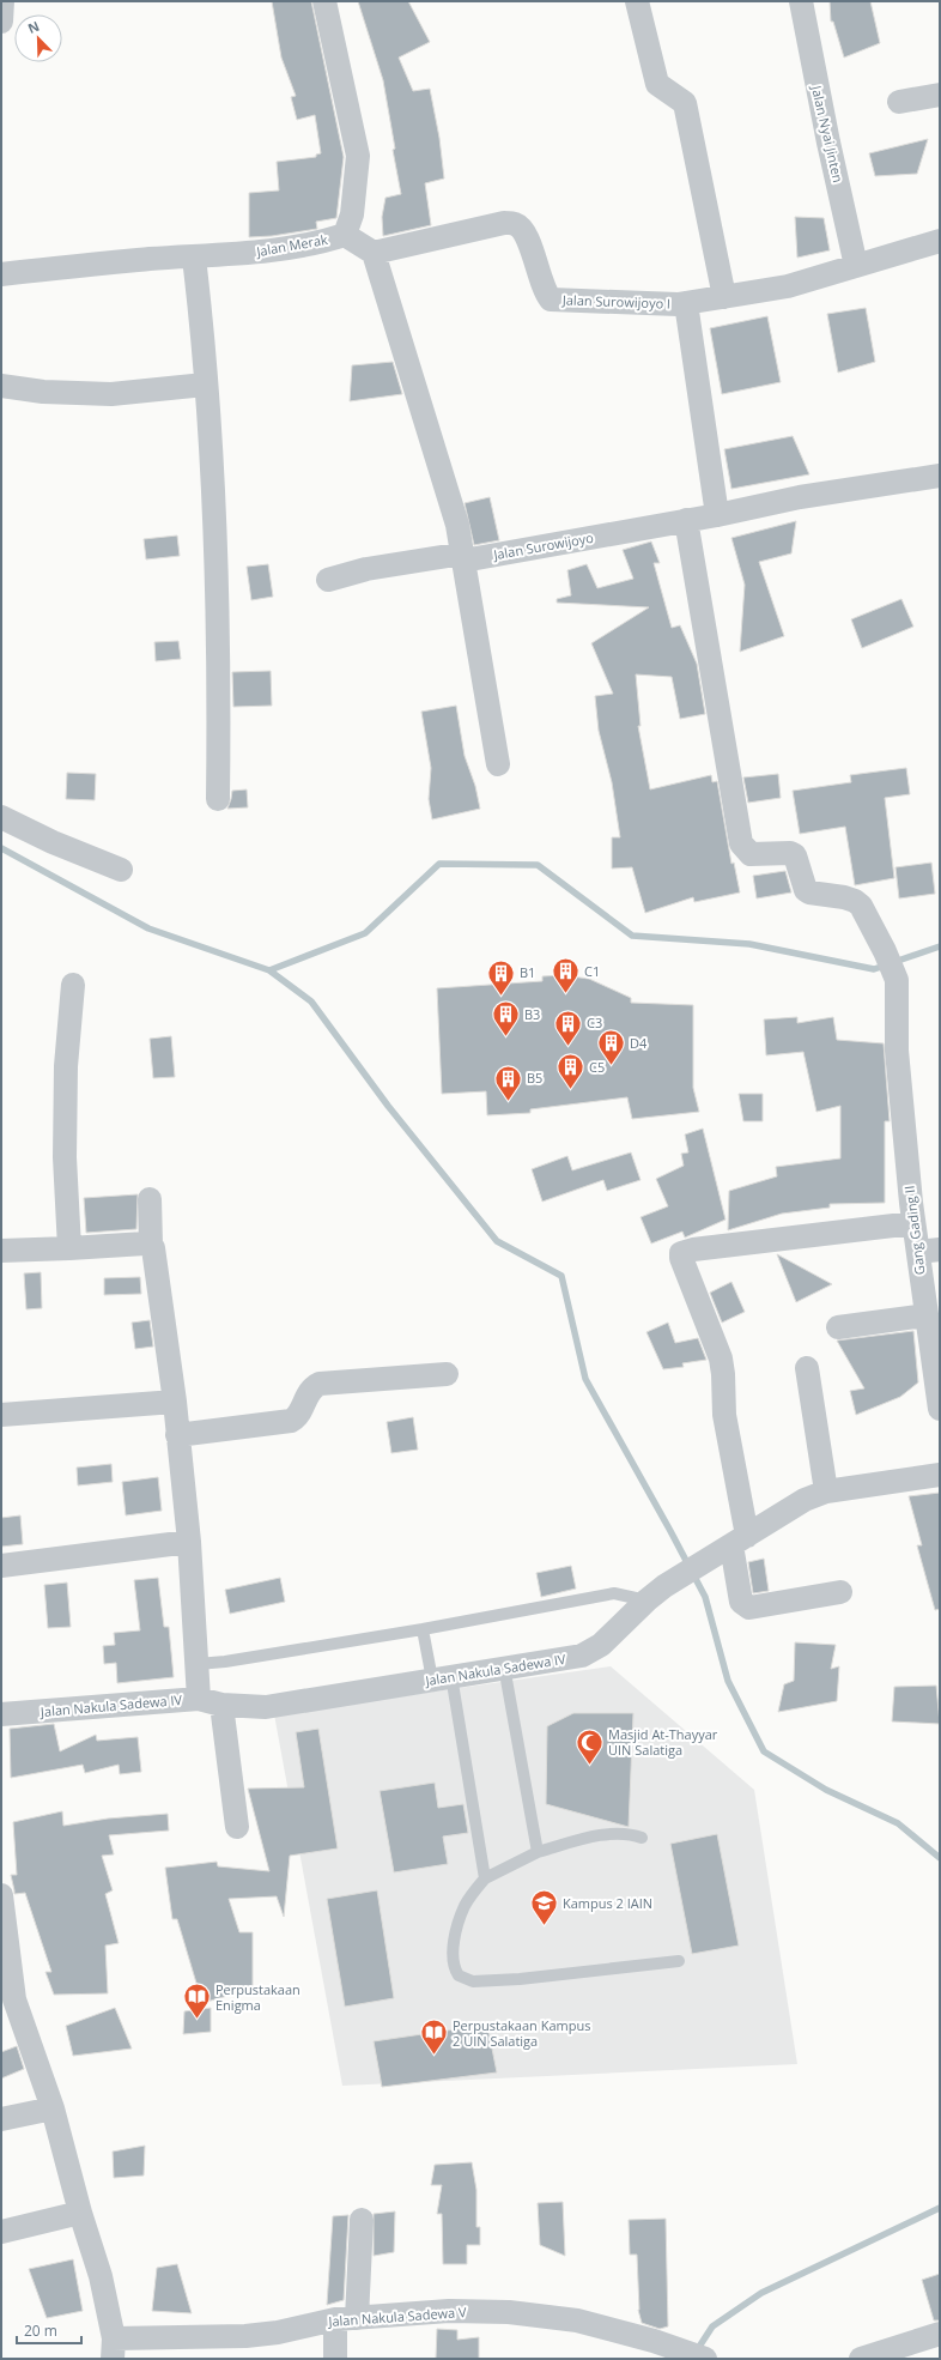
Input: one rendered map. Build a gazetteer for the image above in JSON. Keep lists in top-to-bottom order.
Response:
{
  "streets": {
    "street": [
      "Jalan Nyai Jinten",
      "Jalan Merak",
      "Jalan Surowijoyo I",
      "Jalan Surowijoyo",
      "Gang Gading II",
      "Jalan Nakula Sadewa IV",
      "Jalan Nakula Sadewa V"
    ]
  },
  "crossings": [
    ["Jalan Nyai Jinten", "Jalan Surowijoyo I"],
    ["Jalan Surowijoyo", "Gang Gading II"]
  ],
  "places": {
    "building": [
      "C1",
      "B1",
      "B3",
      "C3",
      "D4",
      "C5",
      "B5"
    ],
    "mosque": ["Masjid At-Thayyar UIN Salatiga"],
    "school or university": ["Kampus 2 IAIN"],
    "library": ["Perpustakaan Enigma", "Perpustakaan Kampus 2 UIN Salatiga"]
  },
  "scale_bar": "20 m",
  "north": "top left"
}
